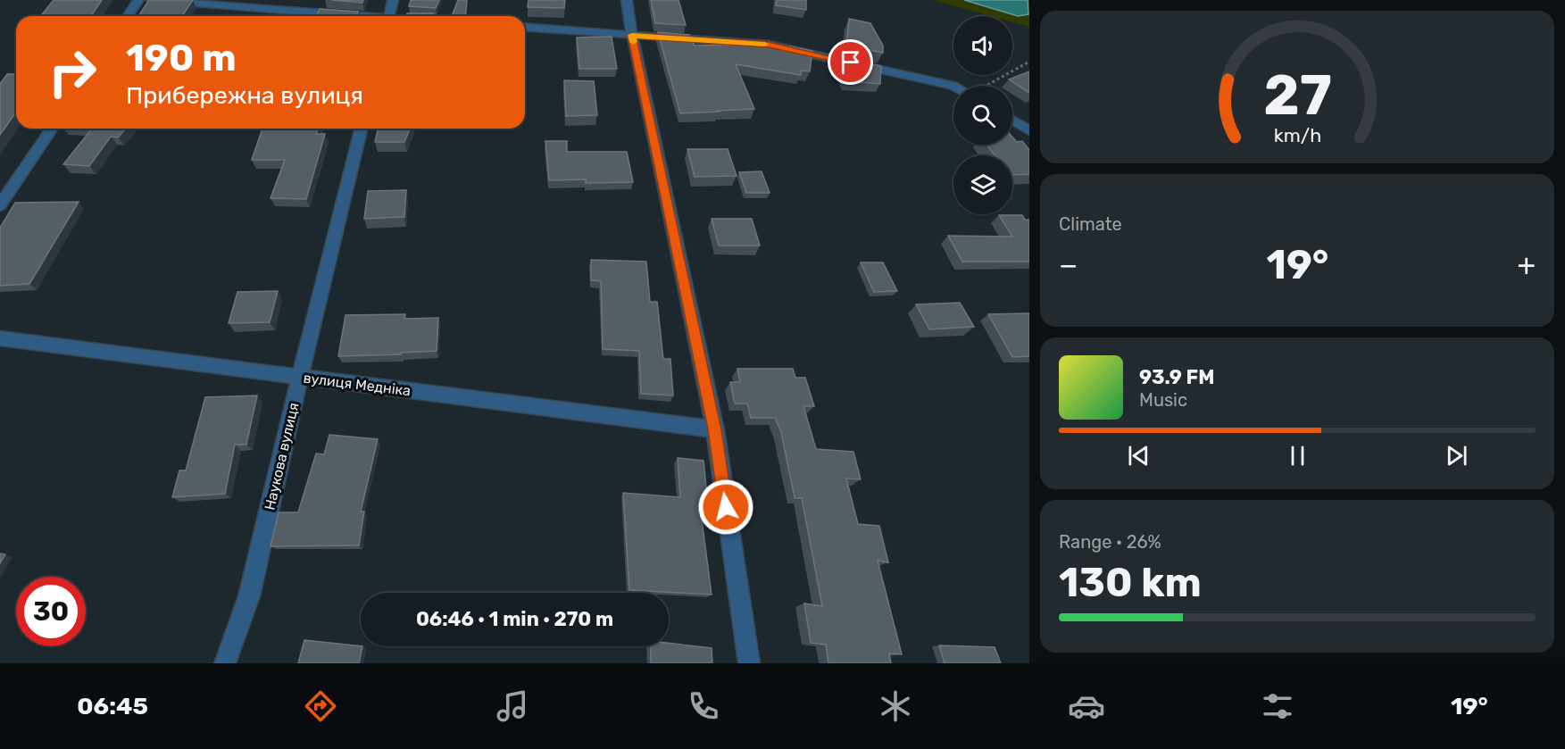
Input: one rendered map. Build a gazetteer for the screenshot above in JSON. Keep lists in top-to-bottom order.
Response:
{
  "streets": {
    "street": ["вулиця Медніка", "Наукова вулиця"]
  },
  "crossings": [
    ["вулиця Медніка", "Наукова вулиця"]
  ],
  "page": {
    "turn": ["190 m", "Прибережна вулиця"],
    "tile": [
      "Climate",
      ["Range · 26%", "130 km"]
    ],
    "heat": ["−", "19°", "+"],
    "song": ["93.9 FM", "Music"],
    "limit": "30",
    "trip": "06:46 · 1 min · 270 m",
    "tabs": ["06:45", "19°"],
    "gauge": ["27", "km/h"]
  }
}
